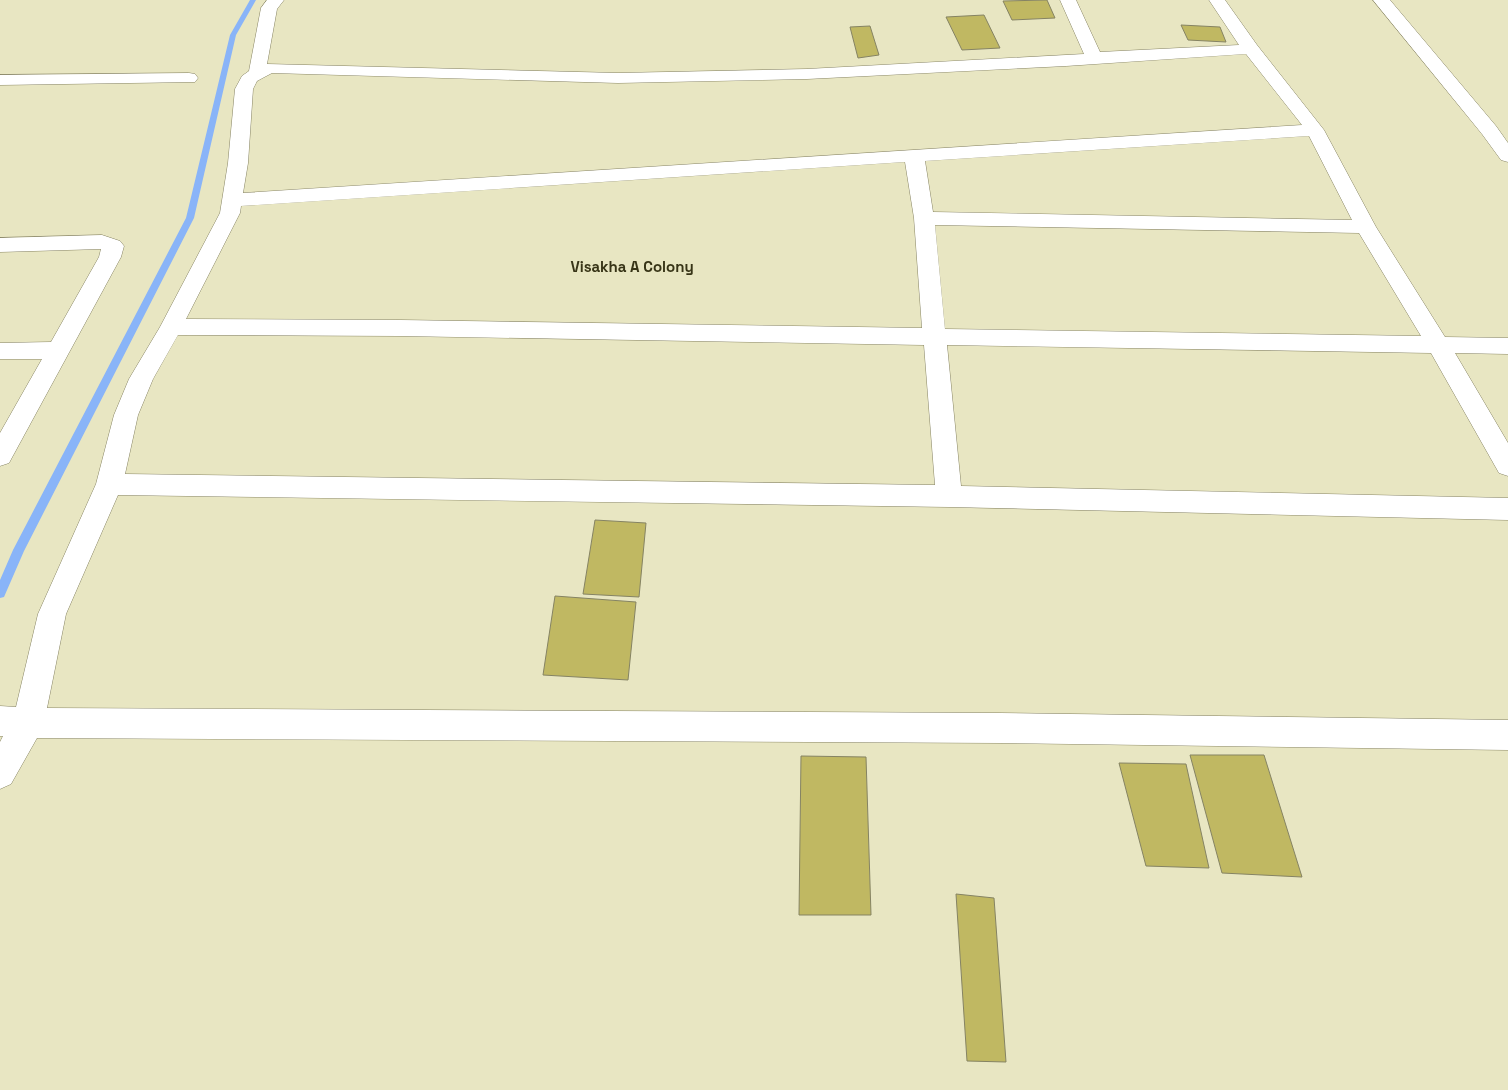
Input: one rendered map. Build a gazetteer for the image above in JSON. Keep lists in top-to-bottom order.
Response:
{
  "districts": ["Visakha A Colony"]
}
